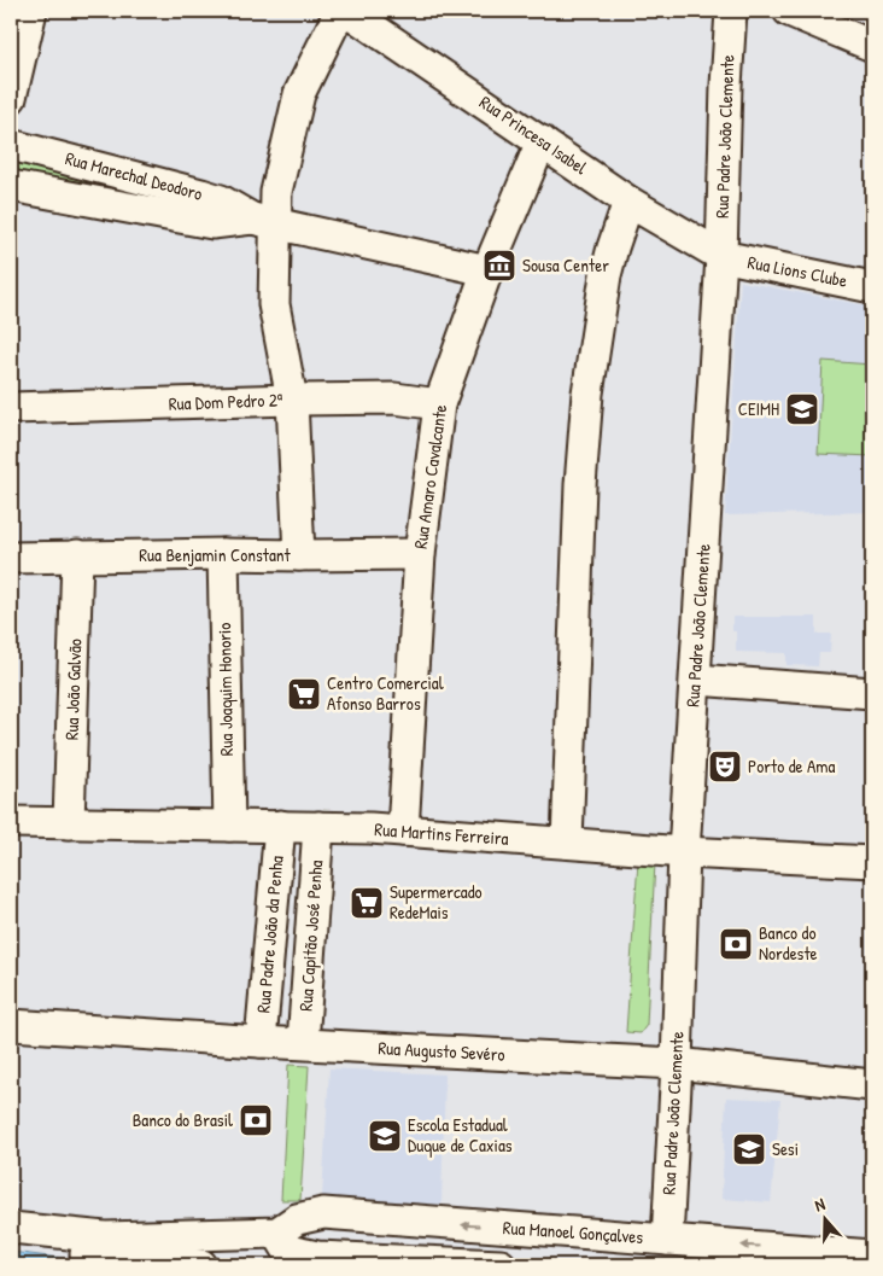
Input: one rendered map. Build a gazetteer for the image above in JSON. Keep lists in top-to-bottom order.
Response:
{
  "streets": {
    "street": [
      "Rua Princesa Isabel",
      "Rua Padre João Clemente",
      "Rua Marechal Deodoro",
      "Rua Lions Clube",
      "Rua Dom Pedro 2ª",
      "Rua Amaro Cavalcante",
      "Rua Benjamin Constant",
      "Rua João Galvão",
      "Rua Joaquim Honorio",
      "Rua Martins Ferreira",
      "Rua Padre João da Penha",
      "Rua Capitão José Penha",
      "Rua Augusto Sevéro",
      "Rua Manoel Gonçalves"
    ]
  },
  "crossings": [
    ["Rua Princesa Isabel", "Rua Padre João Clemente"],
    ["Rua Princesa Isabel", "Rua Lions Clube"],
    ["Rua Princesa Isabel", "Rua Amaro Cavalcante"],
    ["Rua Padre João Clemente", "Rua Lions Clube"],
    ["Rua Padre João Clemente", "Rua Martins Ferreira"],
    ["Rua Padre João Clemente", "Rua Augusto Sevéro"],
    ["Rua Padre João Clemente", "Rua Manoel Gonçalves"],
    ["Rua Marechal Deodoro", "Rua Amaro Cavalcante"],
    ["Rua Dom Pedro 2ª", "Rua Amaro Cavalcante"],
    ["Rua Amaro Cavalcante", "Rua Benjamin Constant"],
    ["Rua Amaro Cavalcante", "Rua Martins Ferreira"],
    ["Rua Benjamin Constant", "Rua João Galvão"],
    ["Rua Benjamin Constant", "Rua Joaquim Honorio"],
    ["Rua João Galvão", "Rua Martins Ferreira"],
    ["Rua Joaquim Honorio", "Rua Martins Ferreira"],
    ["Rua Martins Ferreira", "Rua Padre João da Penha"],
    ["Rua Martins Ferreira", "Rua Capitão José Penha"],
    ["Rua Padre João da Penha", "Rua Augusto Sevéro"],
    ["Rua Capitão José Penha", "Rua Augusto Sevéro"]
  ],
  "places": {
    "museum": ["Sousa Center"],
    "school or university": ["CEIMH", "Escola Estadual Duque de Caxias", "Sesi"],
    "supermarket": ["Centro Comercial Afonso Barros", "Supermercado RedeMais"],
    "theatre": ["Porto de Ama"],
    "bank": ["Banco do Nordeste", "Banco do Brasil"]
  },
  "north": "top"
}
